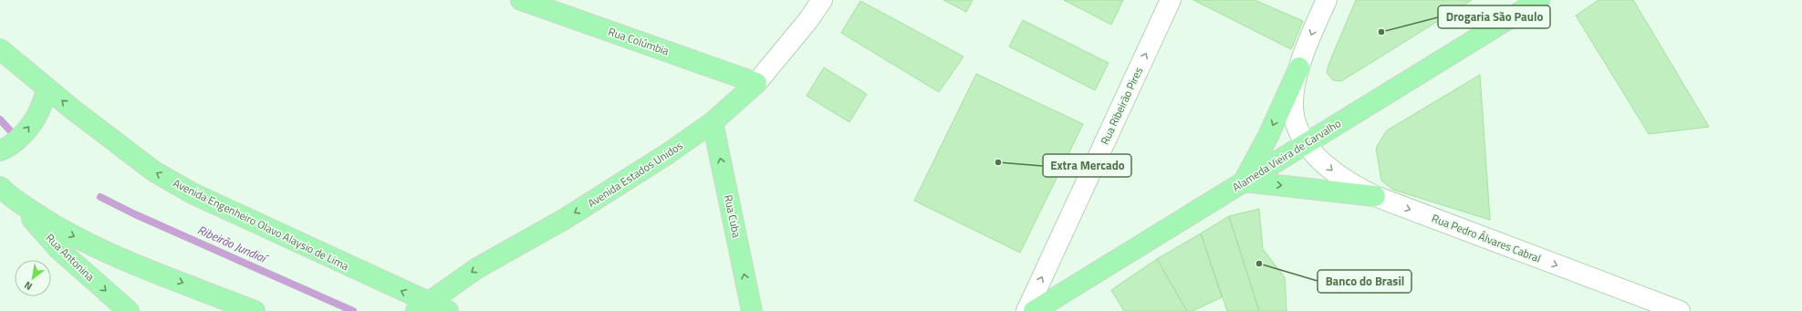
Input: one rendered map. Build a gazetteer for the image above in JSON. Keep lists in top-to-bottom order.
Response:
{
  "streets": {
    "main road": [
      "Rua Colúmbia",
      "Alameda Vieira de Carvalho",
      "Avenida Estados Unidos",
      "Rua Cuba",
      "Avenida Engenheiro Olavo Alaysio de Lima",
      "Rua Antonina"
    ],
    "street": ["Rua Ribeirão Pires", "Rua Pedro Álvares Cabral"]
  },
  "crossings": [
    ["Rua Colúmbia", "Avenida Estados Unidos"],
    ["Alameda Vieira de Carvalho", "Rua Pedro Álvares Cabral"],
    ["Avenida Estados Unidos", "Rua Cuba"],
    ["Avenida Estados Unidos", "Avenida Engenheiro Olavo Alaysio de Lima"]
  ],
  "one_way": [
    "Rua Ribeirão Pires",
    "Avenida Estados Unidos",
    "Rua Cuba",
    "Rua Pedro Álvares Cabral"
  ],
  "water": ["Ribeirão Jundiaí"],
  "places": ["Drogaria São Paulo", "Extra Mercado", "Banco do Brasil"],
  "north": "bottom left"
}
